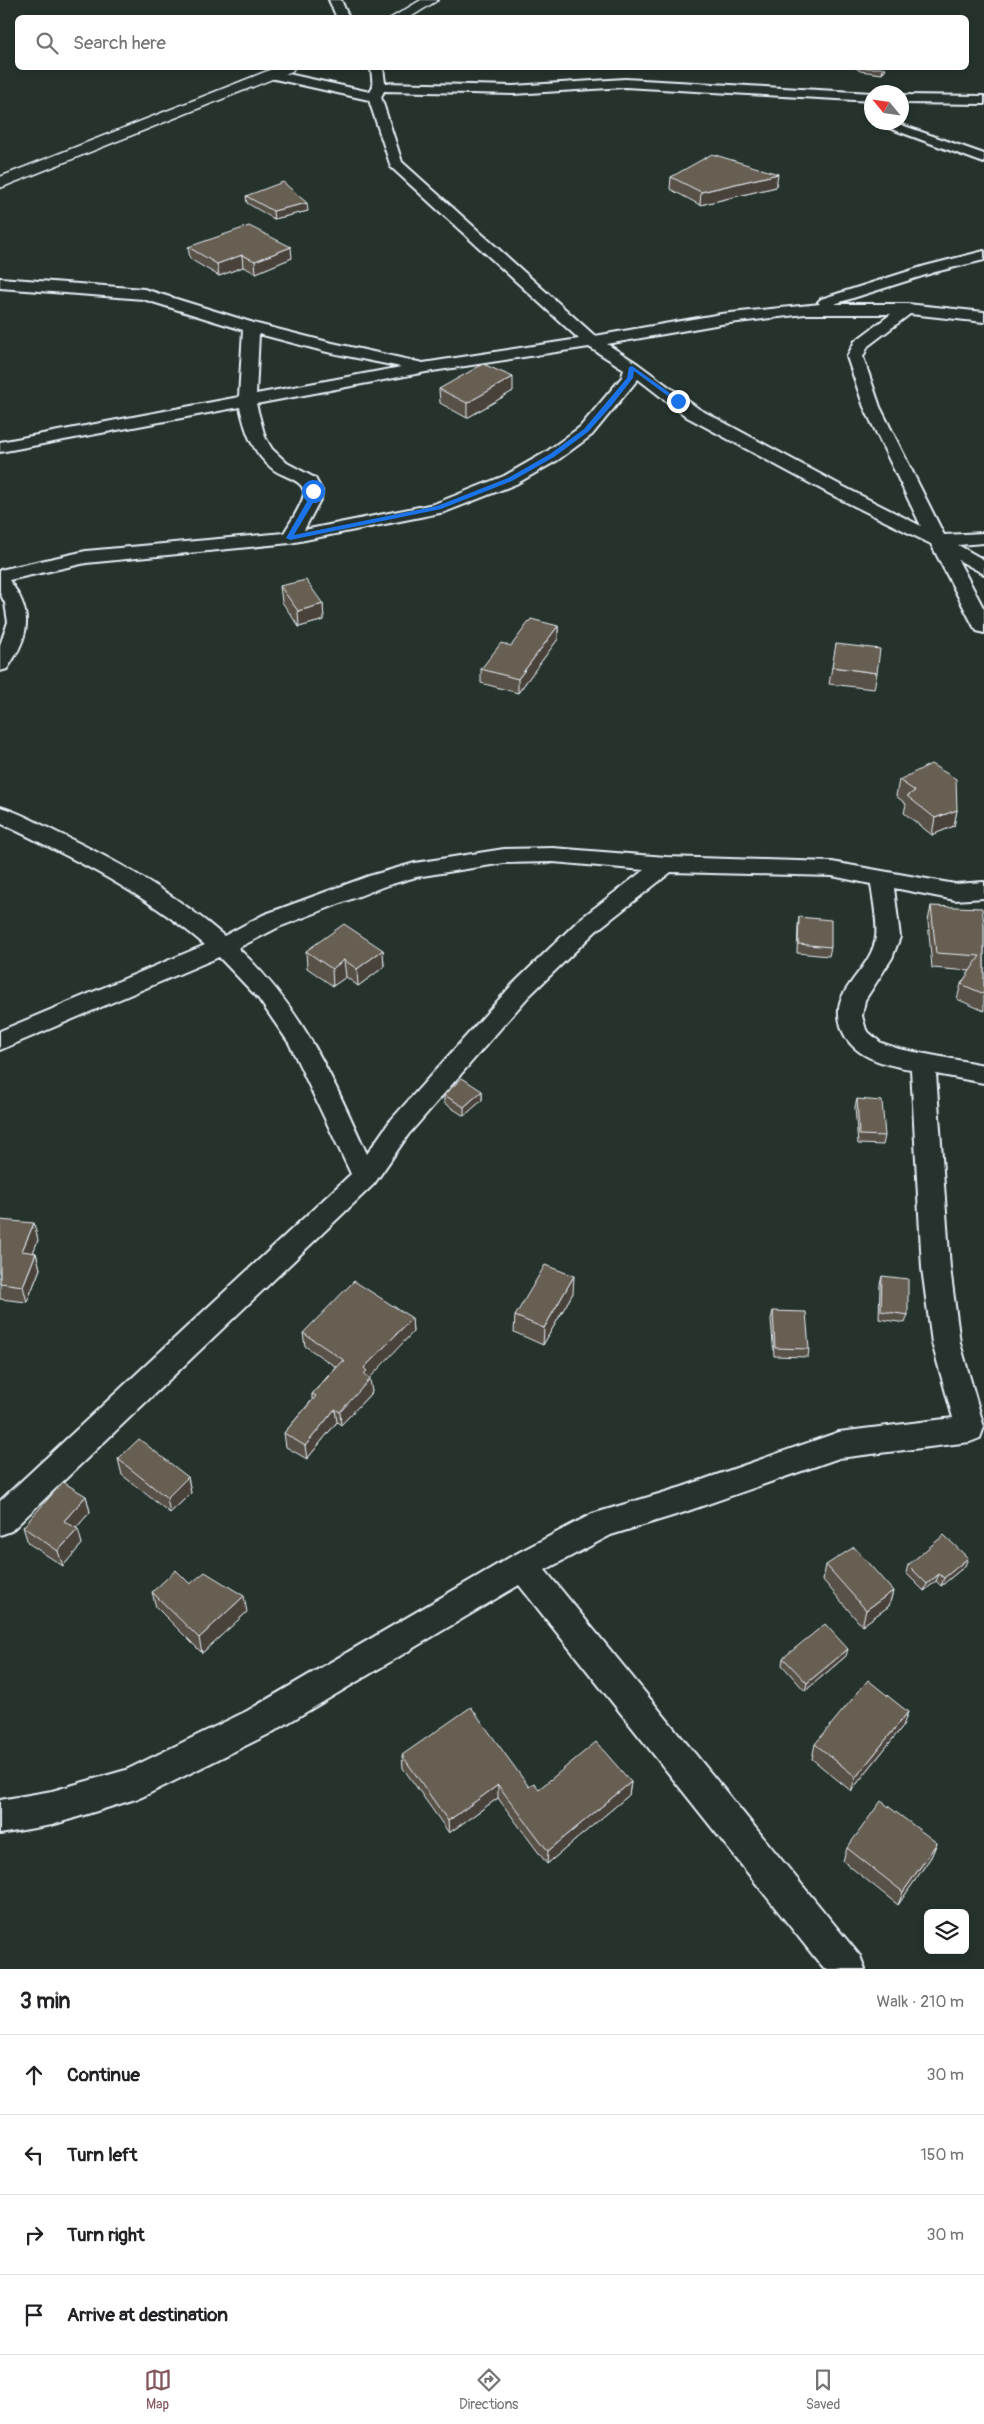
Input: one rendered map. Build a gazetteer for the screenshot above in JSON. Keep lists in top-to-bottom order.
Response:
{
  "north": "top left",
  "page": {
    "search": "Search here",
    "heading": ["3 min", "Walk · 210 m"],
    "list": [
      ["Continue", "30 m"],
      ["Turn left", "150 m"],
      ["Turn right", "30 m"],
      "Arrive at destination"
    ],
    "nav": ["Map", "Directions", "Saved"]
  }
}
